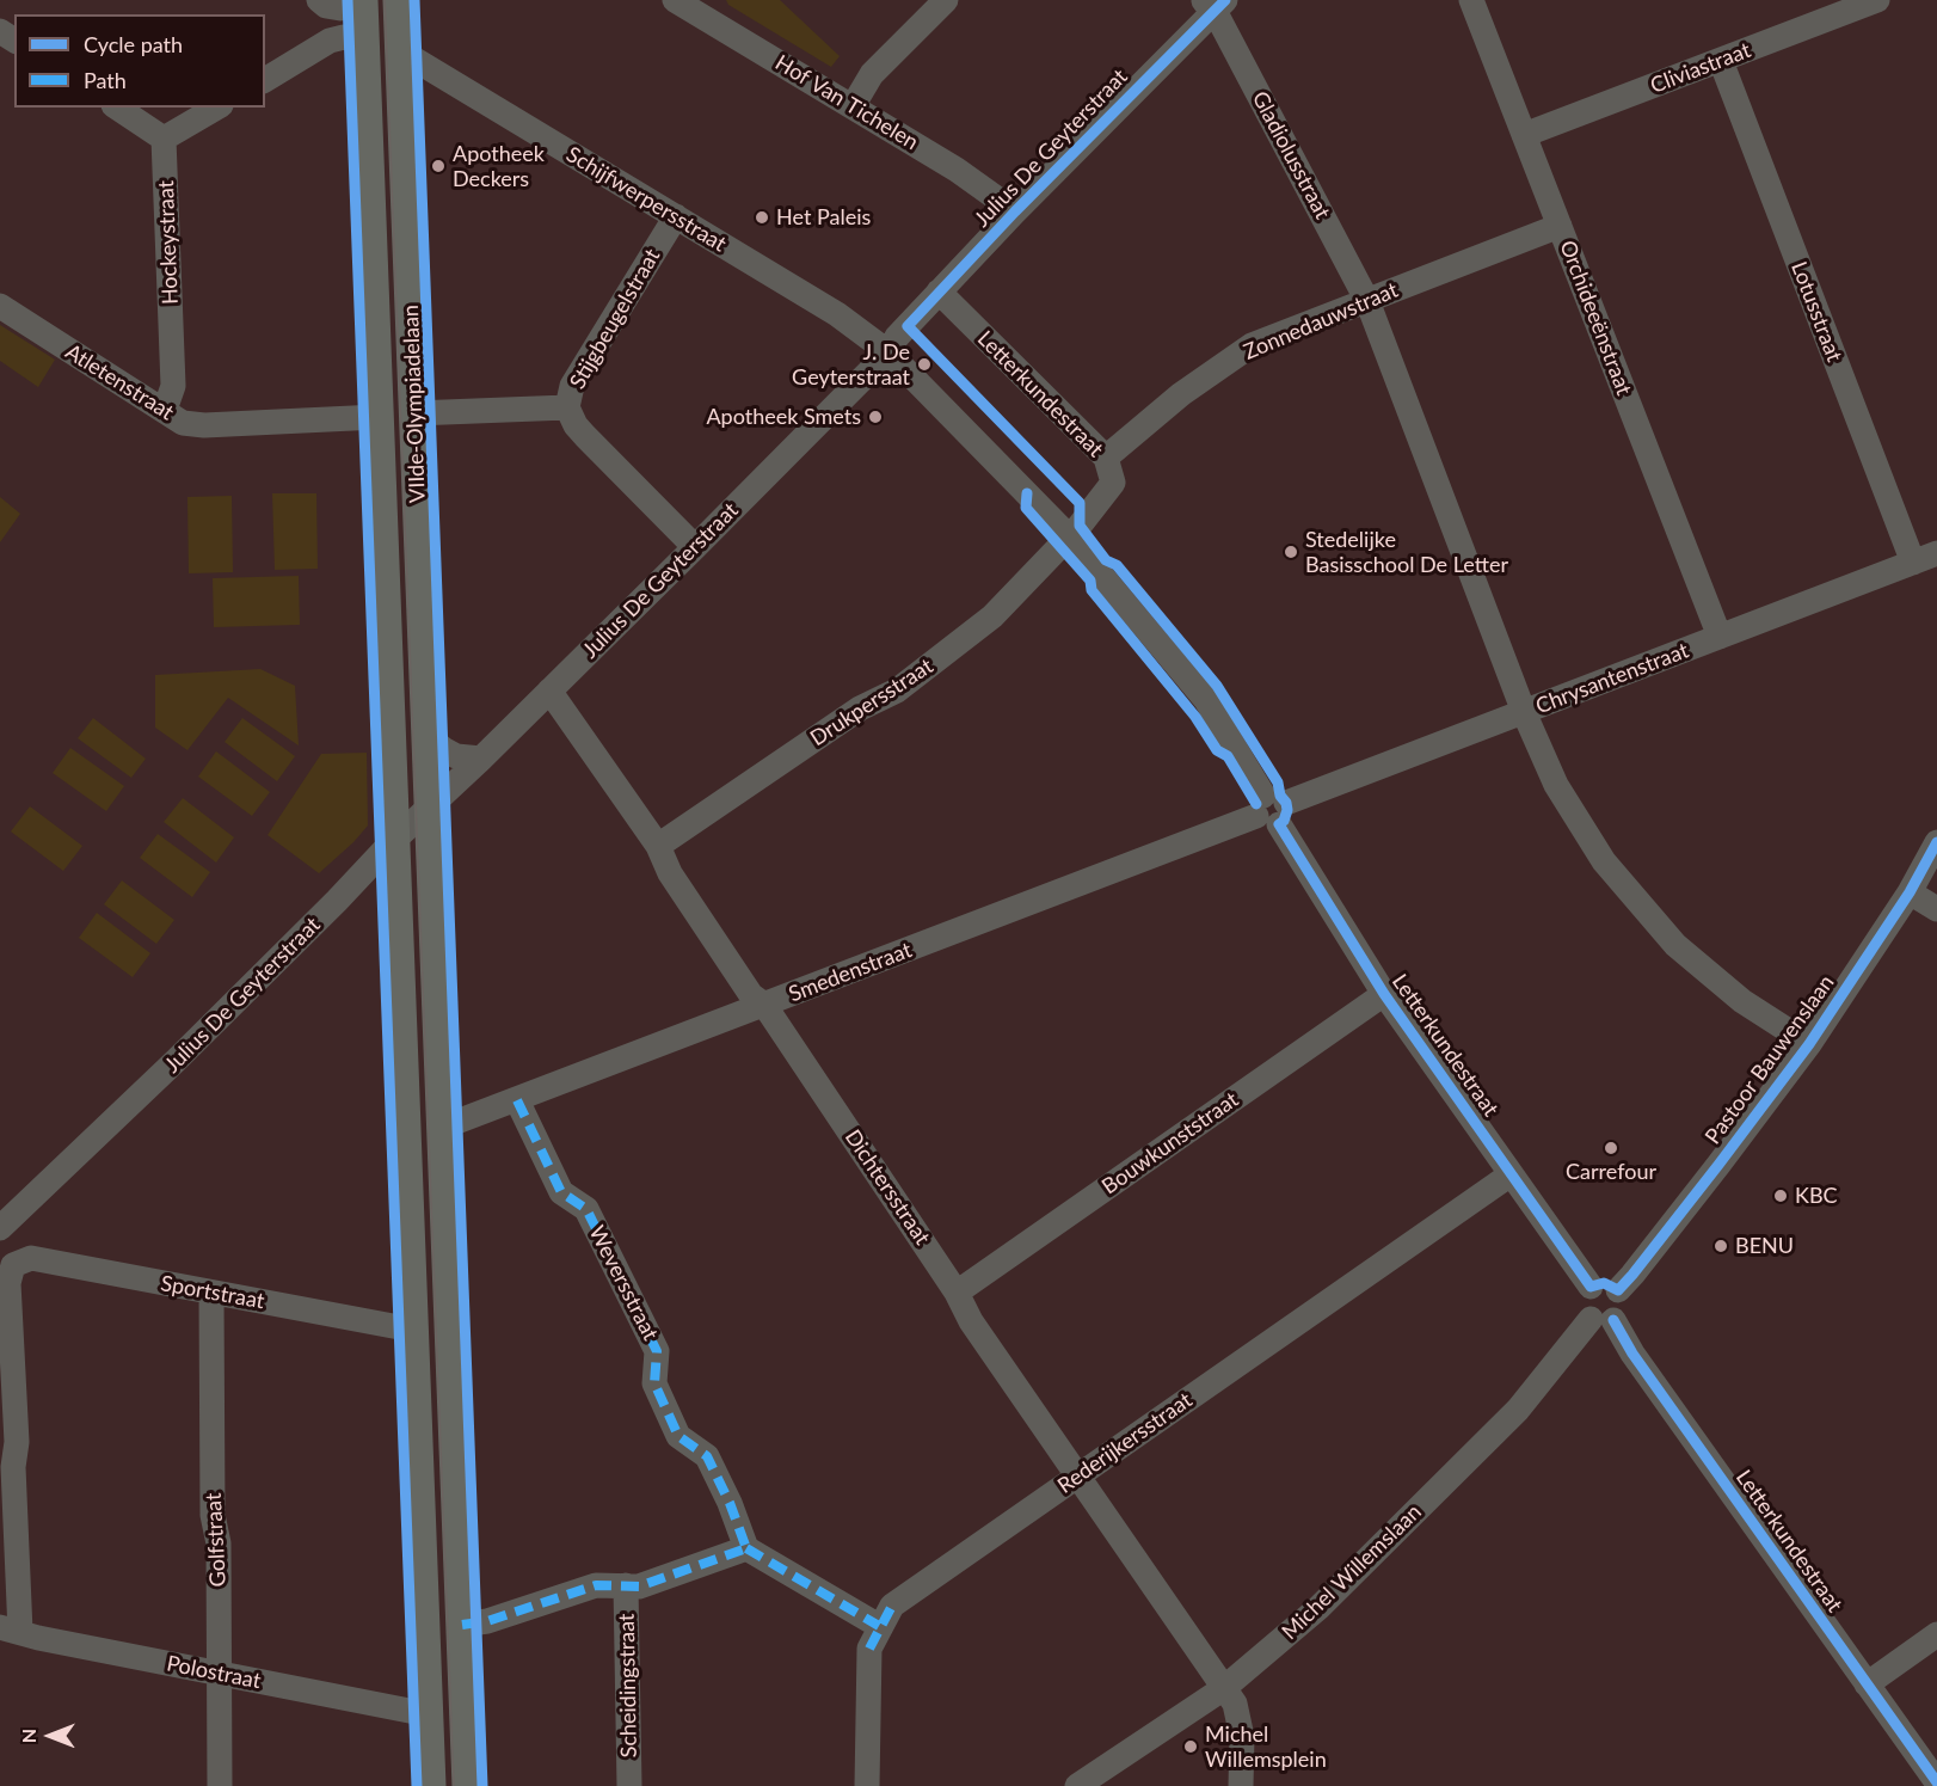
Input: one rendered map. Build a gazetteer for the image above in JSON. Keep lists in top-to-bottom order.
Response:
{
  "streets": {
    "main road": ["VIIde-Olympiadelaan"],
    "street": [
      "Cliviastraat",
      "Hof Van Tichelen",
      "Julius De Geyterstraat",
      "Gladiolusstraat",
      "Schijfwerpersstraat",
      "Hockeystraat",
      "Lotusstraat",
      "Orchideeënstraat",
      "Stijgbeugelstraat",
      "Zonnedauwstraat",
      "Atletenstraat",
      "Letterkundestraat",
      "Chrysantenstraat",
      "Drukpersstraat",
      "Smedenstraat",
      "Pastoor Bauwenslaan",
      "Bouwkunststraat",
      "Dichtersstraat",
      "Weversstraat",
      "Sportstraat",
      "Rederijkersstraat",
      "Golfstraat",
      "Michel Willemslaan",
      "Polostraat",
      "Scheidingstraat"
    ]
  },
  "crossings": [
    ["Cliviastraat", "Lotusstraat"],
    ["Cliviastraat", "Orchideeënstraat"],
    ["Hof Van Tichelen", "Julius De Geyterstraat"],
    ["Julius De Geyterstraat", "Gladiolusstraat"],
    ["Julius De Geyterstraat", "Schijfwerpersstraat"],
    ["Julius De Geyterstraat", "Stijgbeugelstraat"],
    ["Julius De Geyterstraat", "Letterkundestraat"],
    ["Julius De Geyterstraat", "VIIde-Olympiadelaan"],
    ["Julius De Geyterstraat", "Dichtersstraat"],
    ["Gladiolusstraat", "Zonnedauwstraat"],
    ["Gladiolusstraat", "Chrysantenstraat"],
    ["Gladiolusstraat", "Pastoor Bauwenslaan"],
    ["Schijfwerpersstraat", "Stijgbeugelstraat"],
    ["Schijfwerpersstraat", "Letterkundestraat"],
    ["Schijfwerpersstraat", "VIIde-Olympiadelaan"],
    ["Hockeystraat", "Atletenstraat"],
    ["Lotusstraat", "Chrysantenstraat"],
    ["Orchideeënstraat", "Zonnedauwstraat"],
    ["Orchideeënstraat", "Chrysantenstraat"],
    ["Zonnedauwstraat", "Letterkundestraat"],
    ["Atletenstraat", "VIIde-Olympiadelaan"],
    ["Letterkundestraat", "Chrysantenstraat"],
    ["Letterkundestraat", "Drukpersstraat"],
    ["Letterkundestraat", "Smedenstraat"],
    ["Letterkundestraat", "Pastoor Bauwenslaan"],
    ["Letterkundestraat", "Bouwkunststraat"],
    ["Letterkundestraat", "Rederijkersstraat"],
    ["Letterkundestraat", "Michel Willemslaan"],
    ["VIIde-Olympiadelaan", "Smedenstraat"],
    ["VIIde-Olympiadelaan", "Sportstraat"],
    ["VIIde-Olympiadelaan", "Polostraat"],
    ["Chrysantenstraat", "Smedenstraat"],
    ["Drukpersstraat", "Dichtersstraat"],
    ["Smedenstraat", "Dichtersstraat"],
    ["Smedenstraat", "Weversstraat"],
    ["Pastoor Bauwenslaan", "Michel Willemslaan"],
    ["Bouwkunststraat", "Dichtersstraat"],
    ["Dichtersstraat", "Rederijkersstraat"],
    ["Dichtersstraat", "Michel Willemslaan"],
    ["Sportstraat", "Golfstraat"],
    ["Golfstraat", "Polostraat"]
  ],
  "places": [
    "Apotheek Deckers",
    "Het Paleis",
    "J. De Geyterstraat",
    "Apotheek Smets",
    "Stedelijke Basisschool De Letter",
    "Carrefour",
    "KBC",
    "BENU",
    "Michel Willemsplein"
  ],
  "legend": ["Cycle path", "Path"],
  "north": "left"
}
